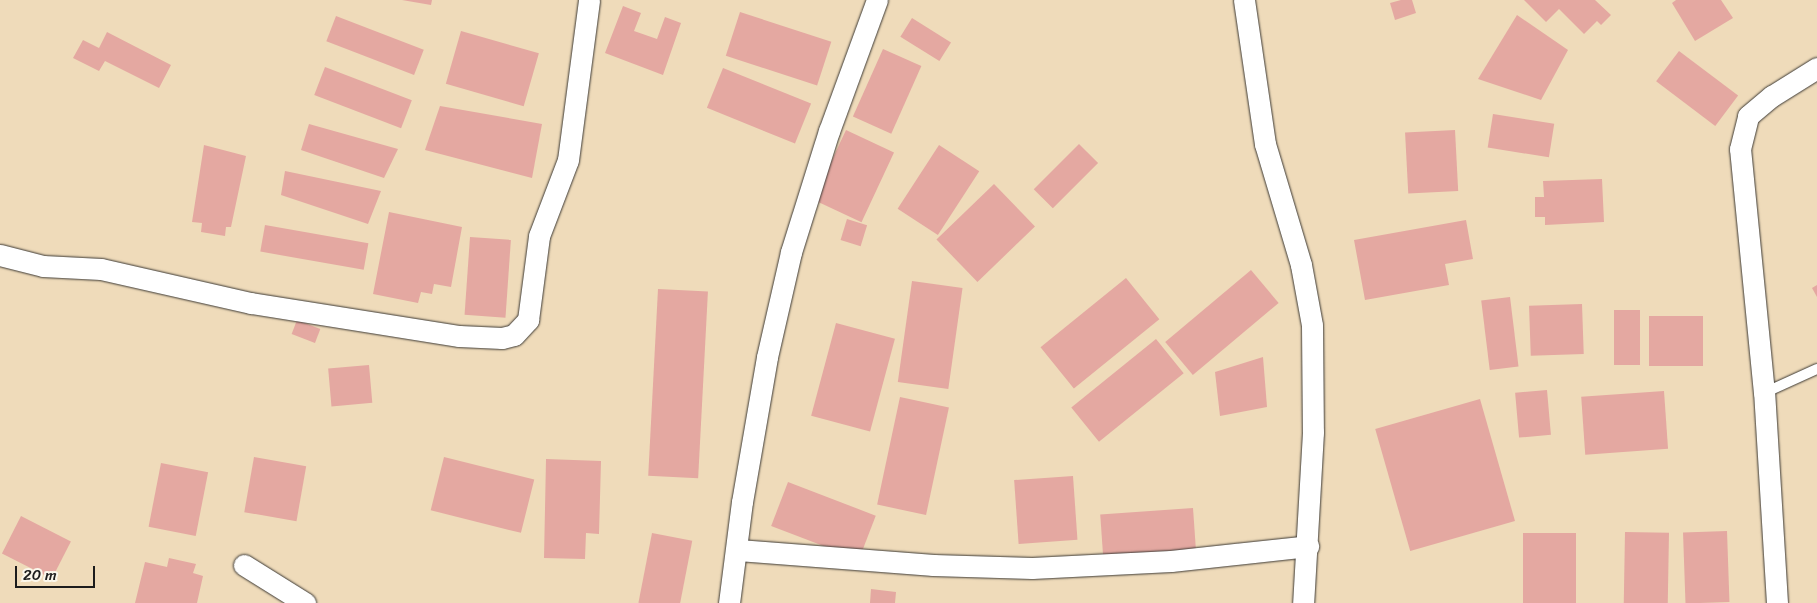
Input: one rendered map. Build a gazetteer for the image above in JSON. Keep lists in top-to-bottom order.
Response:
{
  "scale_bar": "20 m"
}
